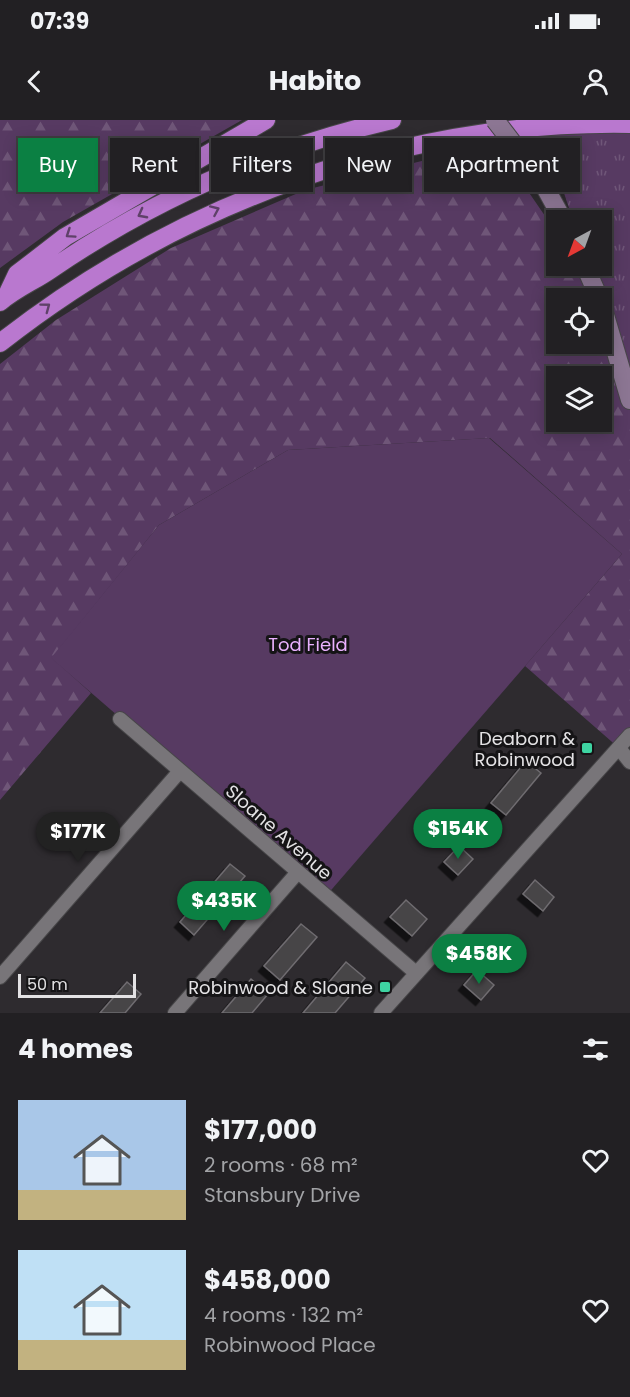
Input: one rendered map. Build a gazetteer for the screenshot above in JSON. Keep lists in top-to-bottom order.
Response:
{
  "streets": {
    "street": ["Sloane Avenue"]
  },
  "parks": ["Tod Field"],
  "places": {
    "transit": ["Deaborn & Robinwood", "Robinwood & Sloane"]
  },
  "scale_bar": "50 m",
  "north": "bottom left",
  "page": {
    "status": "07:39",
    "header": "Habito",
    "chip": [
      "Buy",
      "Rent",
      "Filters",
      "New",
      "Apartment"
    ],
    "price": [
      "$154K",
      "$177K",
      "$435K",
      "$458K"
    ],
    "scale": "50 m",
    "heading": "4 homes",
    "list": [
      {
        "name": "$177,000",
        "note": "2 rooms · 68 m² · Stansbury Drive"
      },
      {
        "name": "$458,000",
        "note": "4 rooms · 132 m² · Robinwood Place"
      }
    ]
  }
}
